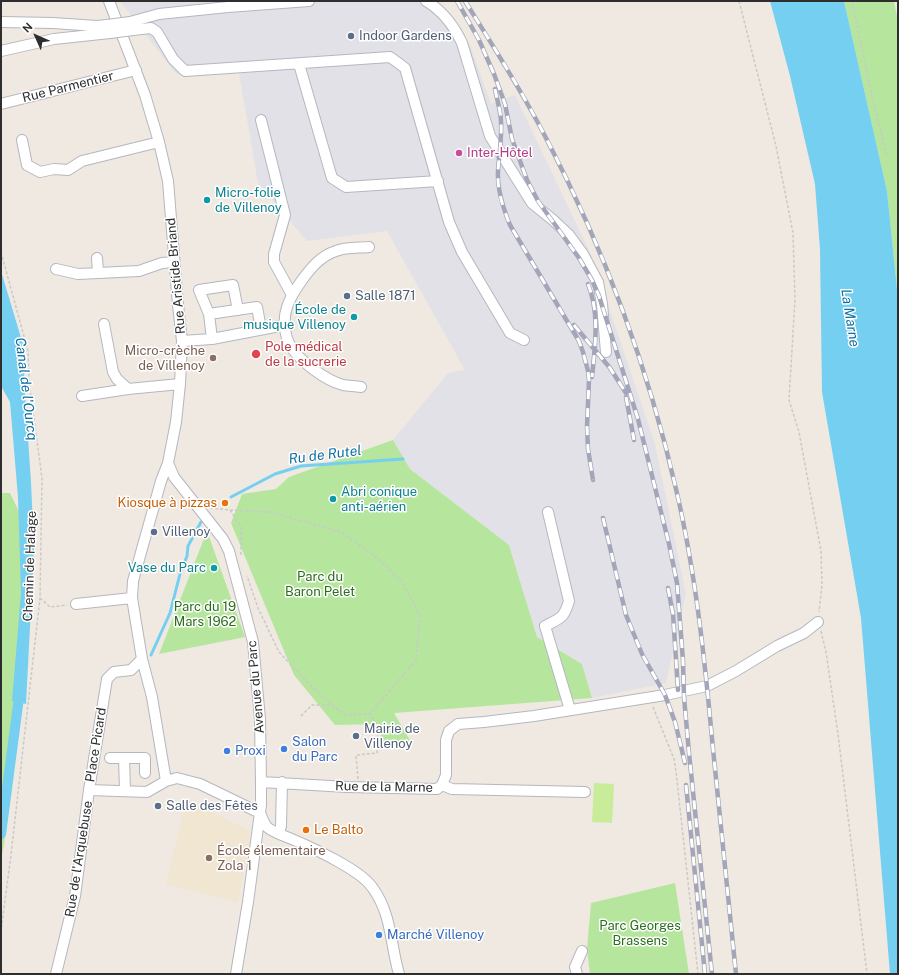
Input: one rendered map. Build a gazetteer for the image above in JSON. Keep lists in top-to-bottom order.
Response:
{
  "streets": {
    "street": [
      "Rue Parmentier",
      "Rue Aristide Briand",
      "Avenue du Parc",
      "Place Picard",
      "Rue de la Marne",
      "Rue de l'Arquebuse"
    ],
    "path": ["Chemin de Halage"]
  },
  "crossings": [
    ["Rue Parmentier", "Rue Aristide Briand"],
    ["Rue Aristide Briand", "Avenue du Parc"],
    ["Rue Aristide Briand", "Place Picard"],
    ["Avenue du Parc", "Place Picard"],
    ["Avenue du Parc", "Rue de la Marne"],
    ["Place Picard", "Rue de l'Arquebuse"]
  ],
  "water": ["La Marne", "Canal de l'Ourcq", "Ru de Rutel"],
  "parks": ["Parc du Baron Pelet", "Parc du 19 Mars 1962", "Parc Georges Brassens"],
  "places": [
    "Indoor Gardens",
    "Inter-Hôtel",
    "Micro-folie de Villenoy",
    "Salle 1871",
    "École de musique Villenoy",
    "Pole médical de la sucrerie",
    "Micro-crèche de Villenoy",
    "Abri conique anti-aérien",
    "Kiosque à pizzas",
    "Villenoy",
    "Vase du Parc",
    "Mairie de Villenoy",
    "Salon du Parc",
    "Proxi",
    "Salle des Fêtes",
    "Le Balto",
    "École élementaire Zola 1",
    "Marché Villenoy"
  ],
  "north": "top left"
}
